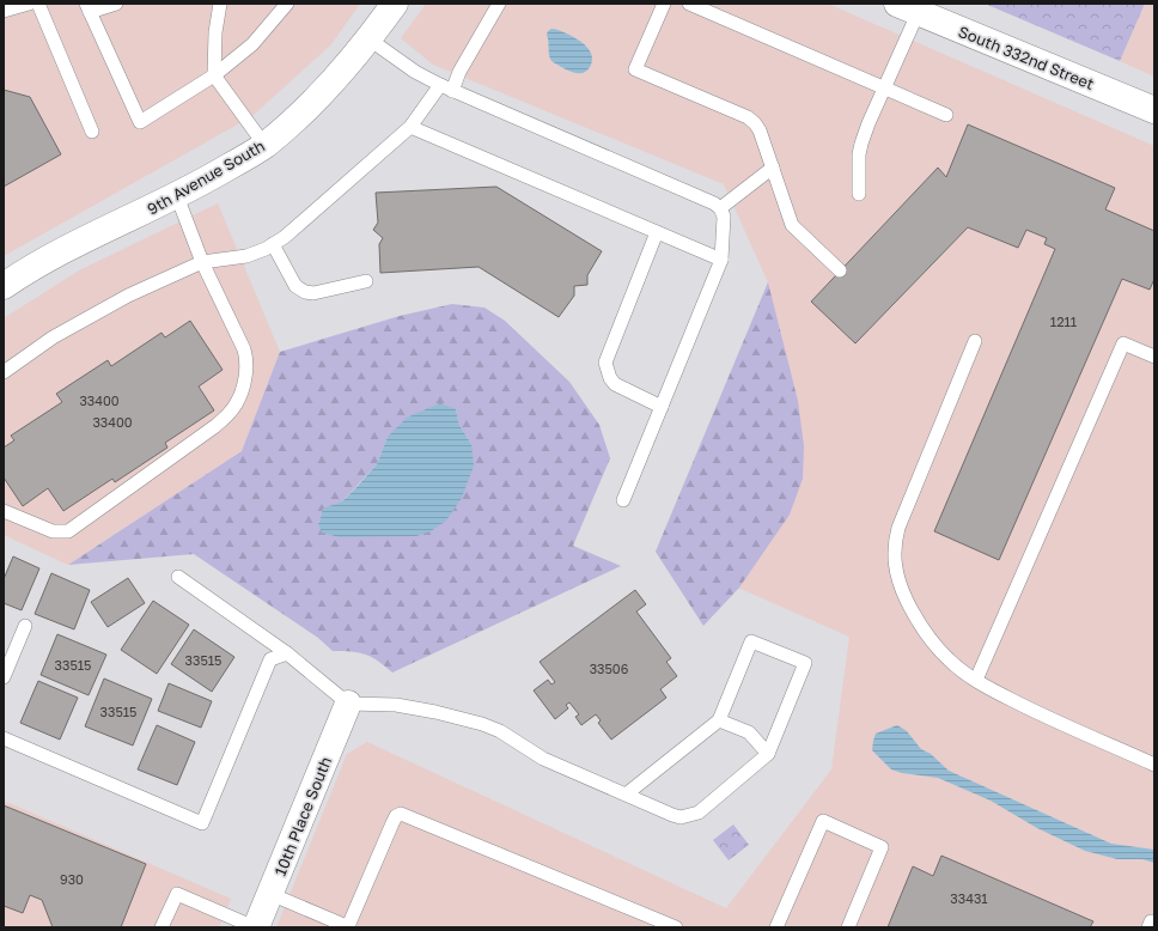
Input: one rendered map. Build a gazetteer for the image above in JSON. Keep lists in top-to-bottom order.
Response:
{
  "streets": {
    "street": ["South 332nd Street", "9th Avenue South", "10th Place South"]
  },
  "house_numbers": [
    "1211",
    "33400",
    "33400",
    "33515",
    "33515",
    "33506",
    "33515",
    "930",
    "33431"
  ]
}
